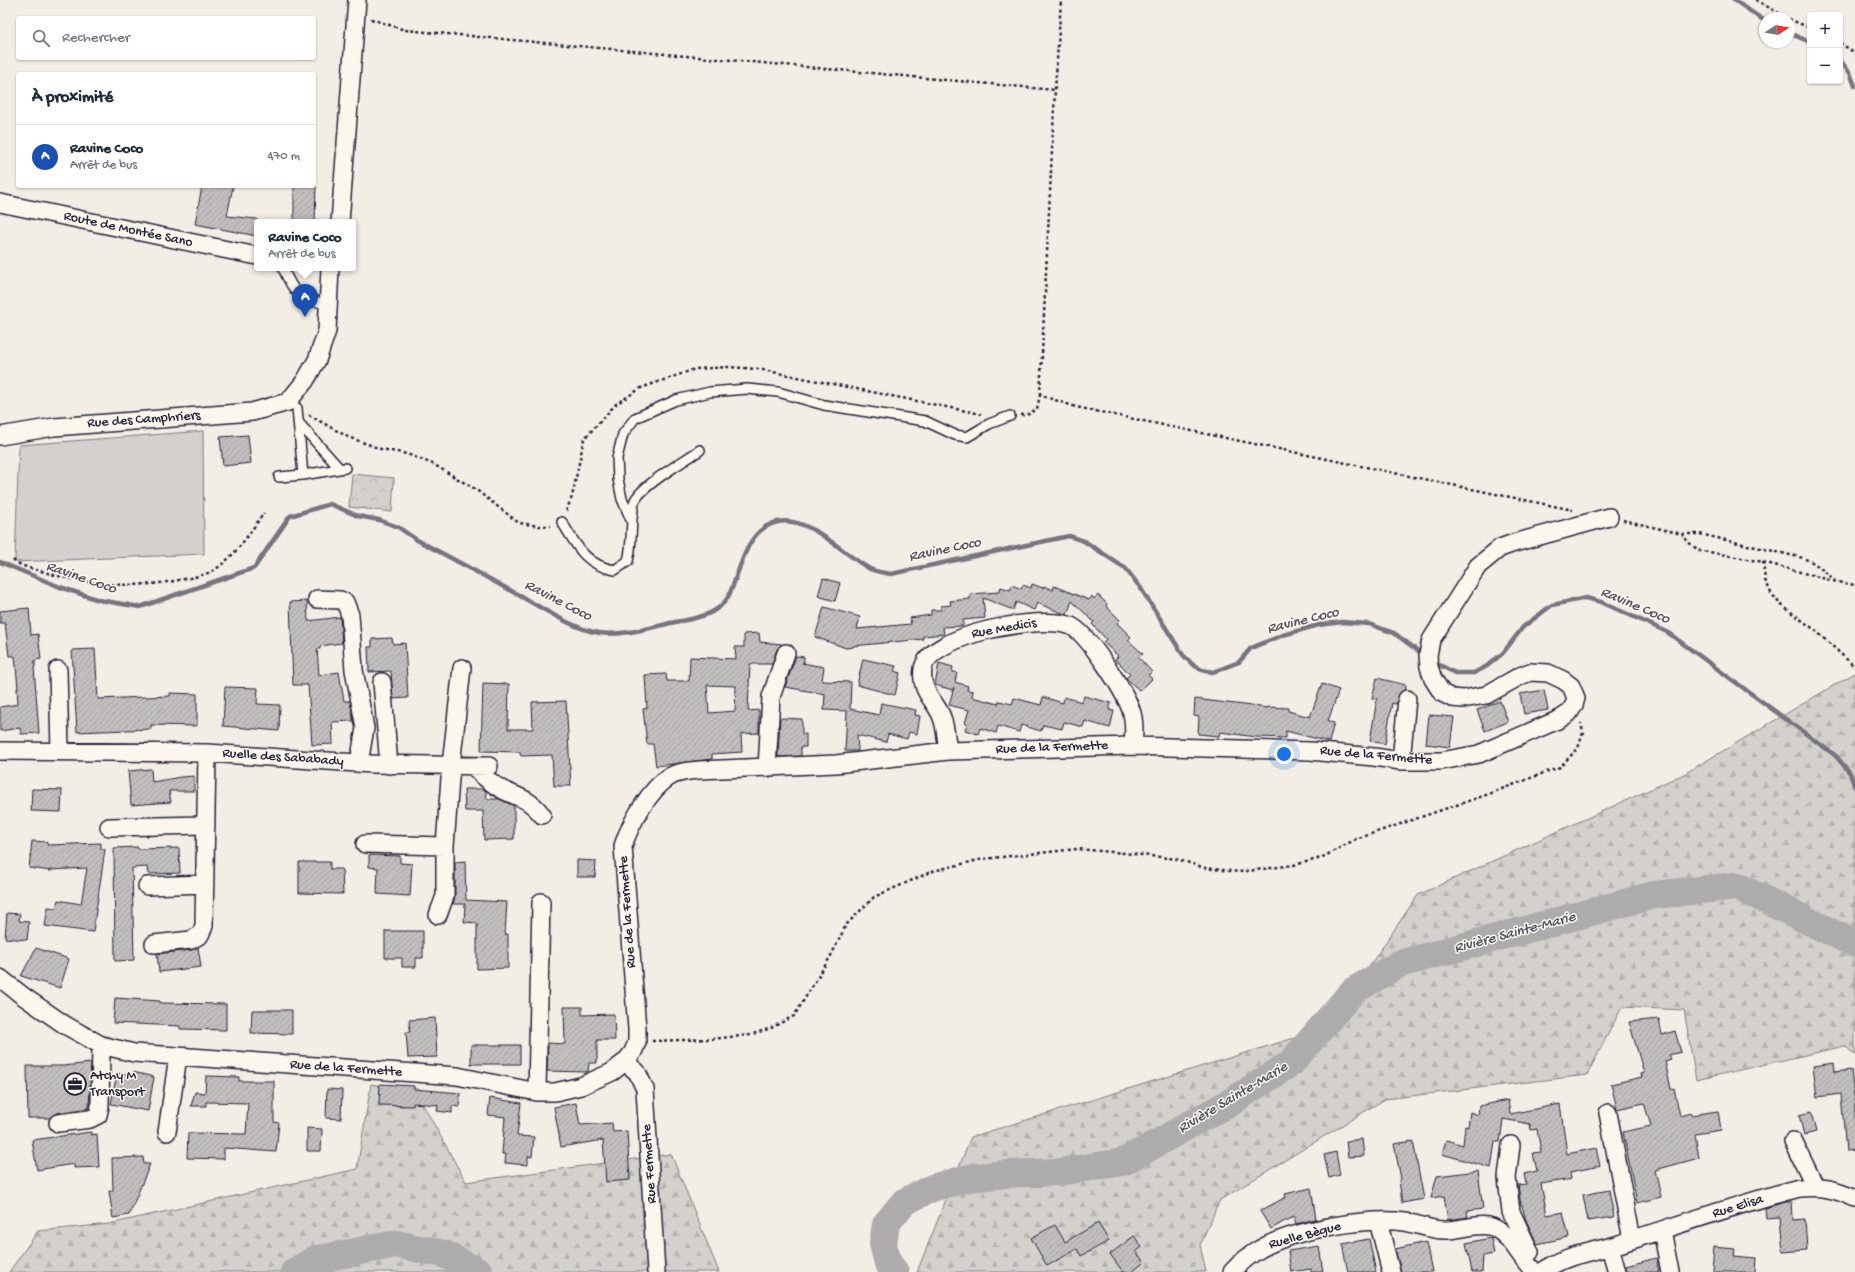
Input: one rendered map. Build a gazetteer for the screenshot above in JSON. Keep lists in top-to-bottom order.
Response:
{
  "streets": {
    "street": [
      "Route de Montée Sano",
      "Rue des Camphriers",
      "Rue Medicis",
      "Rue de la Fermette",
      "Ruelle des Sababady",
      "Rue Fermette",
      "Rue Elisa",
      "Ruelle Bègue"
    ]
  },
  "crossings": [
    ["Rue Medicis", "Rue de la Fermette"],
    ["Rue de la Fermette", "Rue Fermette"]
  ],
  "water": ["Ravine Coco", "Rivière Sainte-Marie"],
  "places": {
    "office": ["Atchy M Transport"]
  },
  "north": "right",
  "page": {
    "map_buttons": ["+", "−"],
    "search": "Rechercher",
    "heading": "À proximité",
    "list": [
      {
        "mark": "A",
        "name": "Ravine Coco",
        "note": "Arrêt de bus",
        "value": "470 m"
      }
    ],
    "popup": ["Ravine Coco", "Arrêt de bus"],
    "pins": "A"
  }
}
